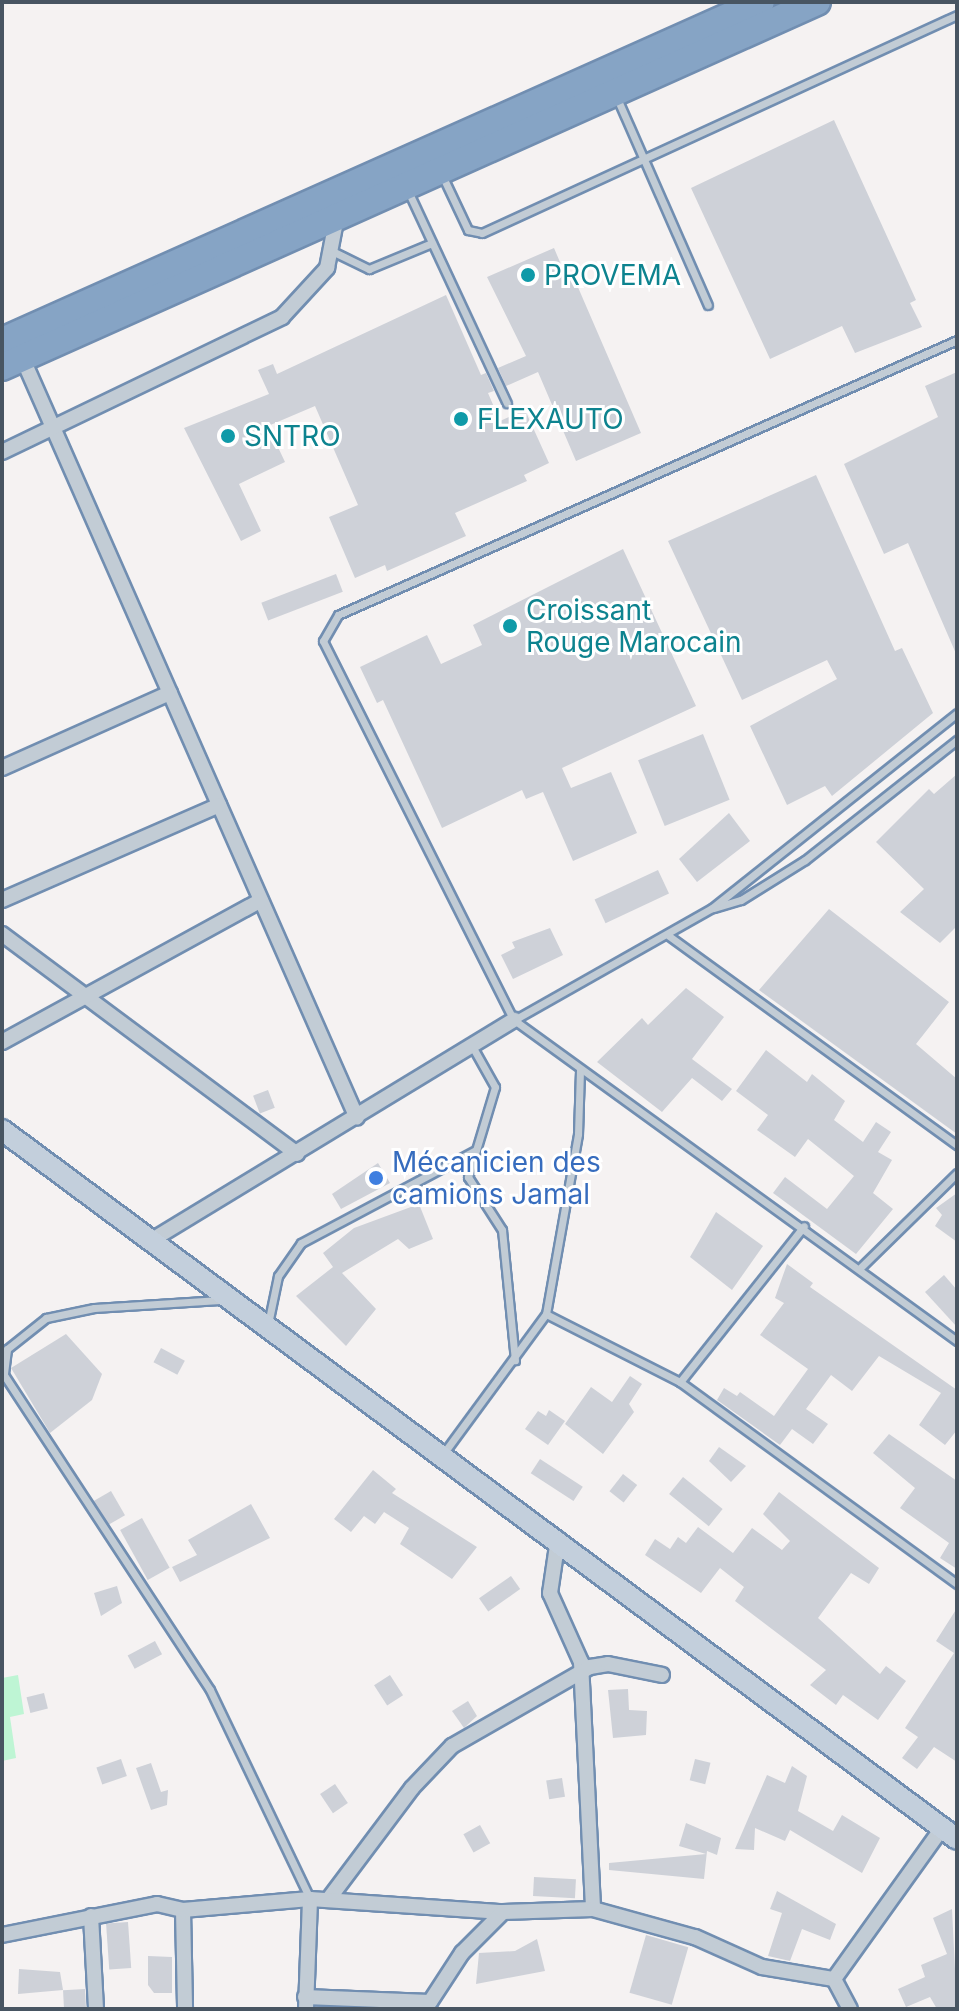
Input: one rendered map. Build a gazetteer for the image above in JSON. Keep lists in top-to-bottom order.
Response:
{
  "places": [
    "PROVEMA",
    "FLEXAUTO",
    "SNTRO",
    "Croissant Rouge Marocain",
    "Mécanicien des camions Jamal"
  ]
}
